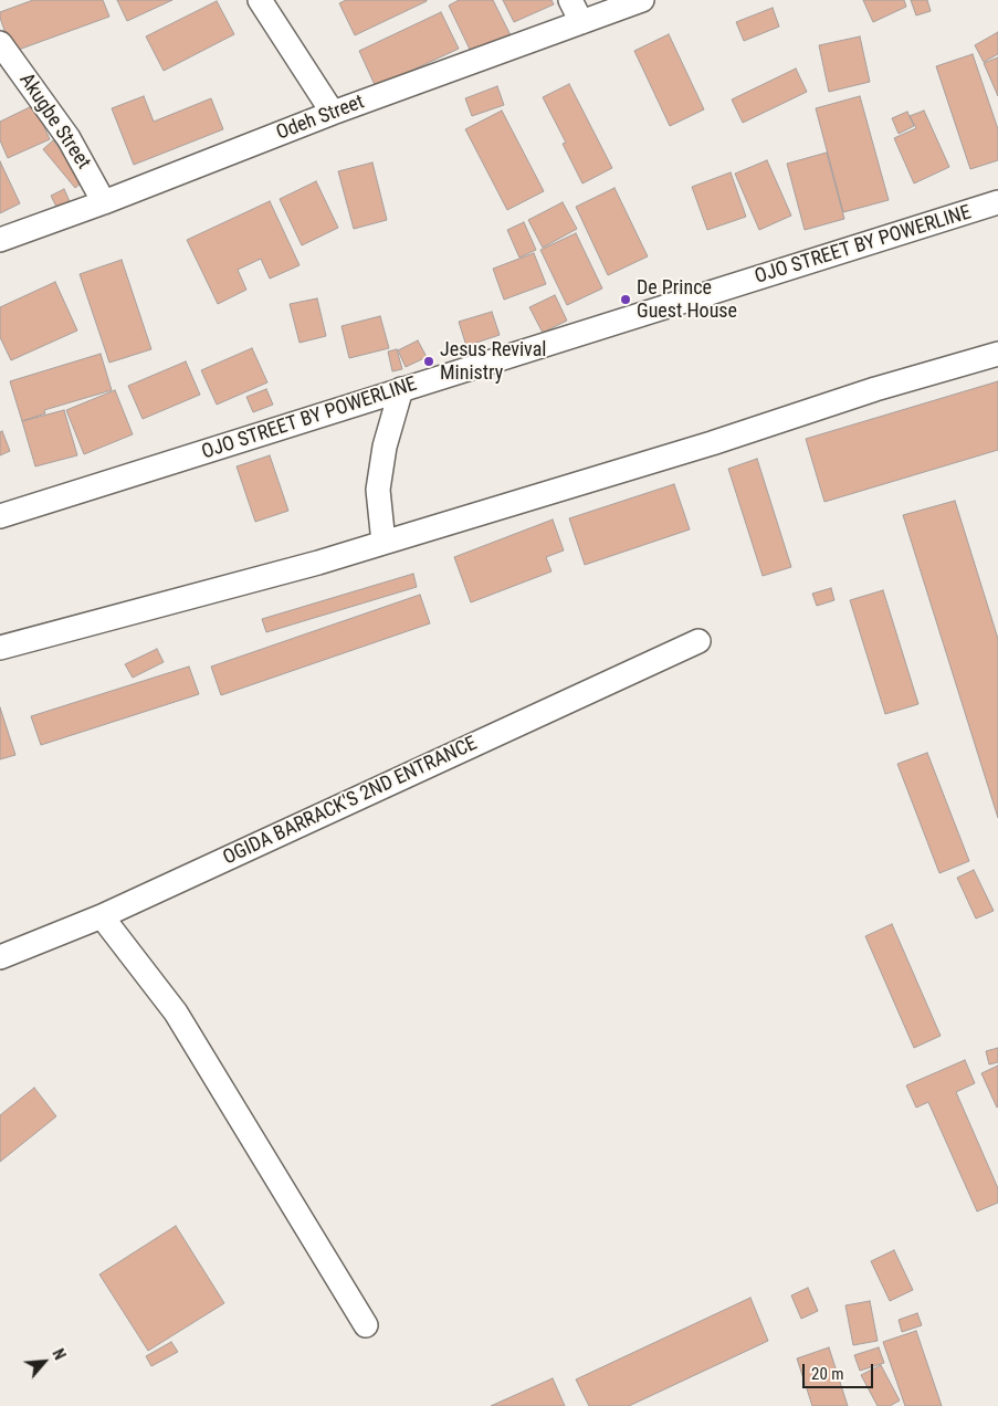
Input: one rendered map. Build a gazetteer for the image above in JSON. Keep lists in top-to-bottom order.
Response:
{
  "streets": {
    "street": [
      "Odeh Street",
      "Akugbe Street",
      "OJO STREET BY POWERLINE",
      "OGIDA BARRACK'S 2ND ENTRANCE"
    ]
  },
  "crossings": [
    ["Odeh Street", "Akugbe Street"]
  ],
  "places": ["De Prince Guest House", "Jesus Revival Ministry"],
  "scale_bar": "20 m",
  "north": "top right"
}
